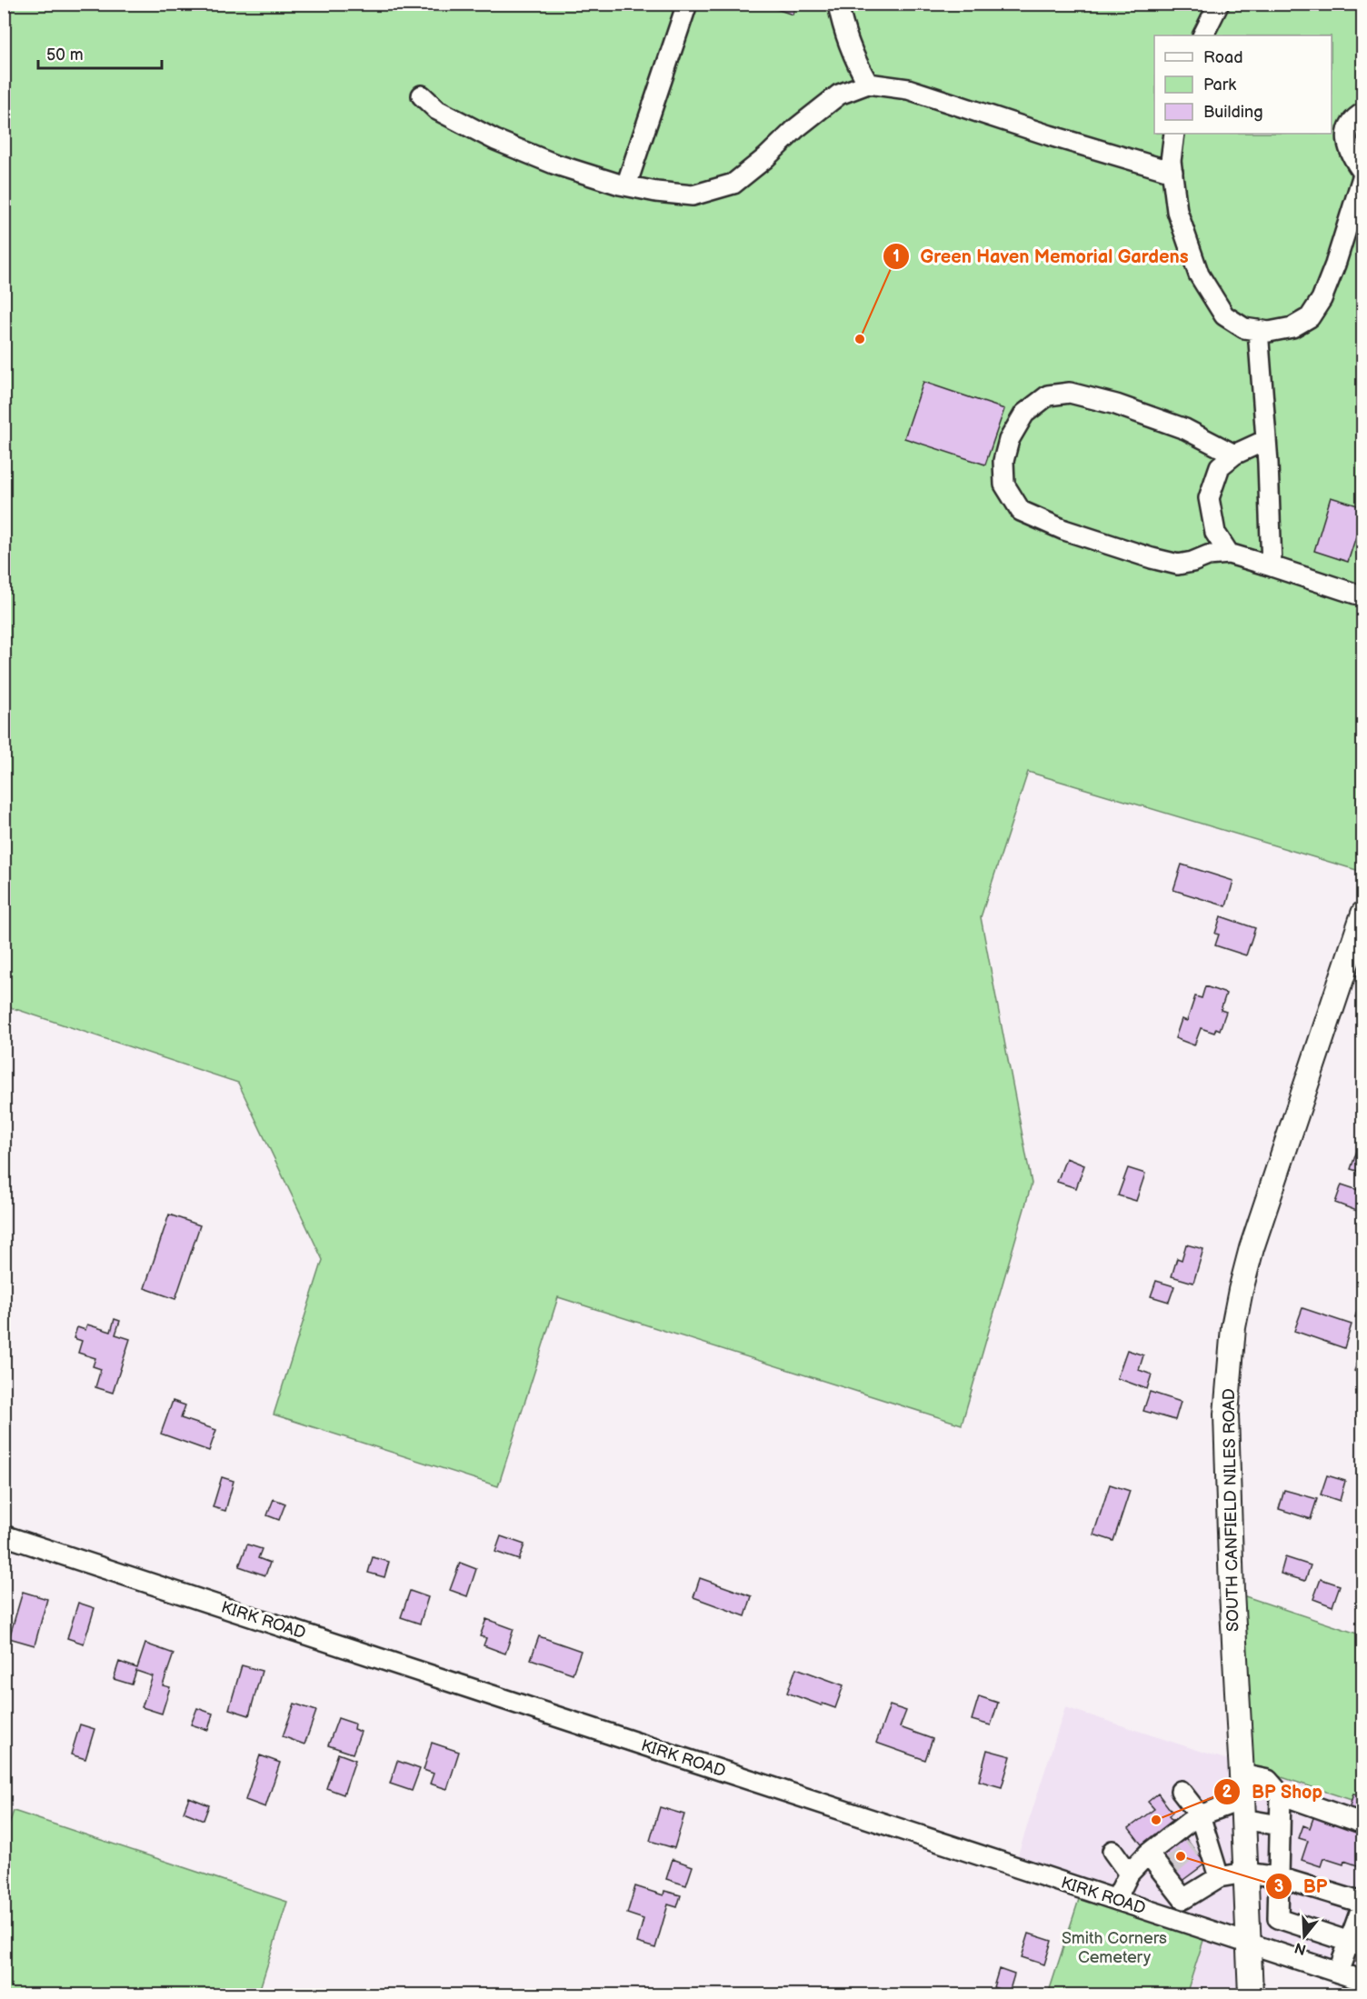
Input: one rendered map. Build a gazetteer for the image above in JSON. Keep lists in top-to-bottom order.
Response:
{
  "streets": {
    "main road": ["SOUTH CANFIELD NILES ROAD"],
    "street": ["KIRK ROAD"]
  },
  "crossings": [
    ["SOUTH CANFIELD NILES ROAD", "KIRK ROAD"]
  ],
  "parks": ["Smith Corners Cemetery"],
  "places": ["Green Haven Memorial Gardens", "BP Shop", "BP"],
  "legend": ["Road", "Park", "Building"],
  "scale_bar": "50 m",
  "north": "bottom"
}
